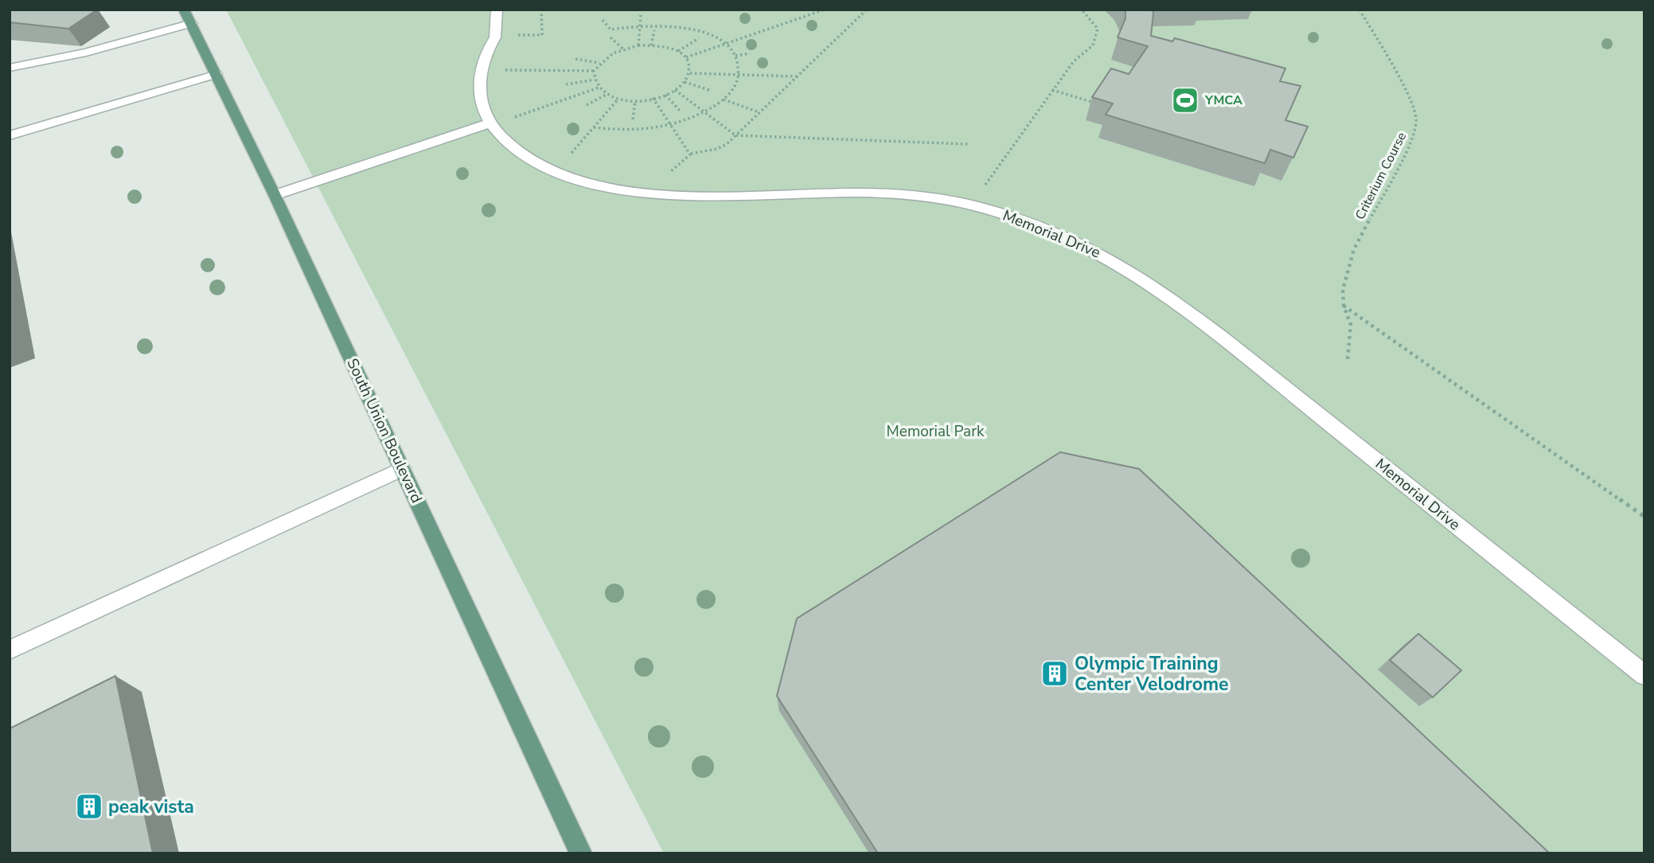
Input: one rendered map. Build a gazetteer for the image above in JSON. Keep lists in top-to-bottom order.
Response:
{
  "streets": {
    "main road": ["South Union Boulevard"],
    "street": ["Memorial Drive"],
    "path": ["Criterium Course"]
  },
  "parks": ["Memorial Park"],
  "places": {
    "sports": ["YMCA"],
    "building": ["Olympic Training Center Velodrome", "peak vista"]
  }
}
